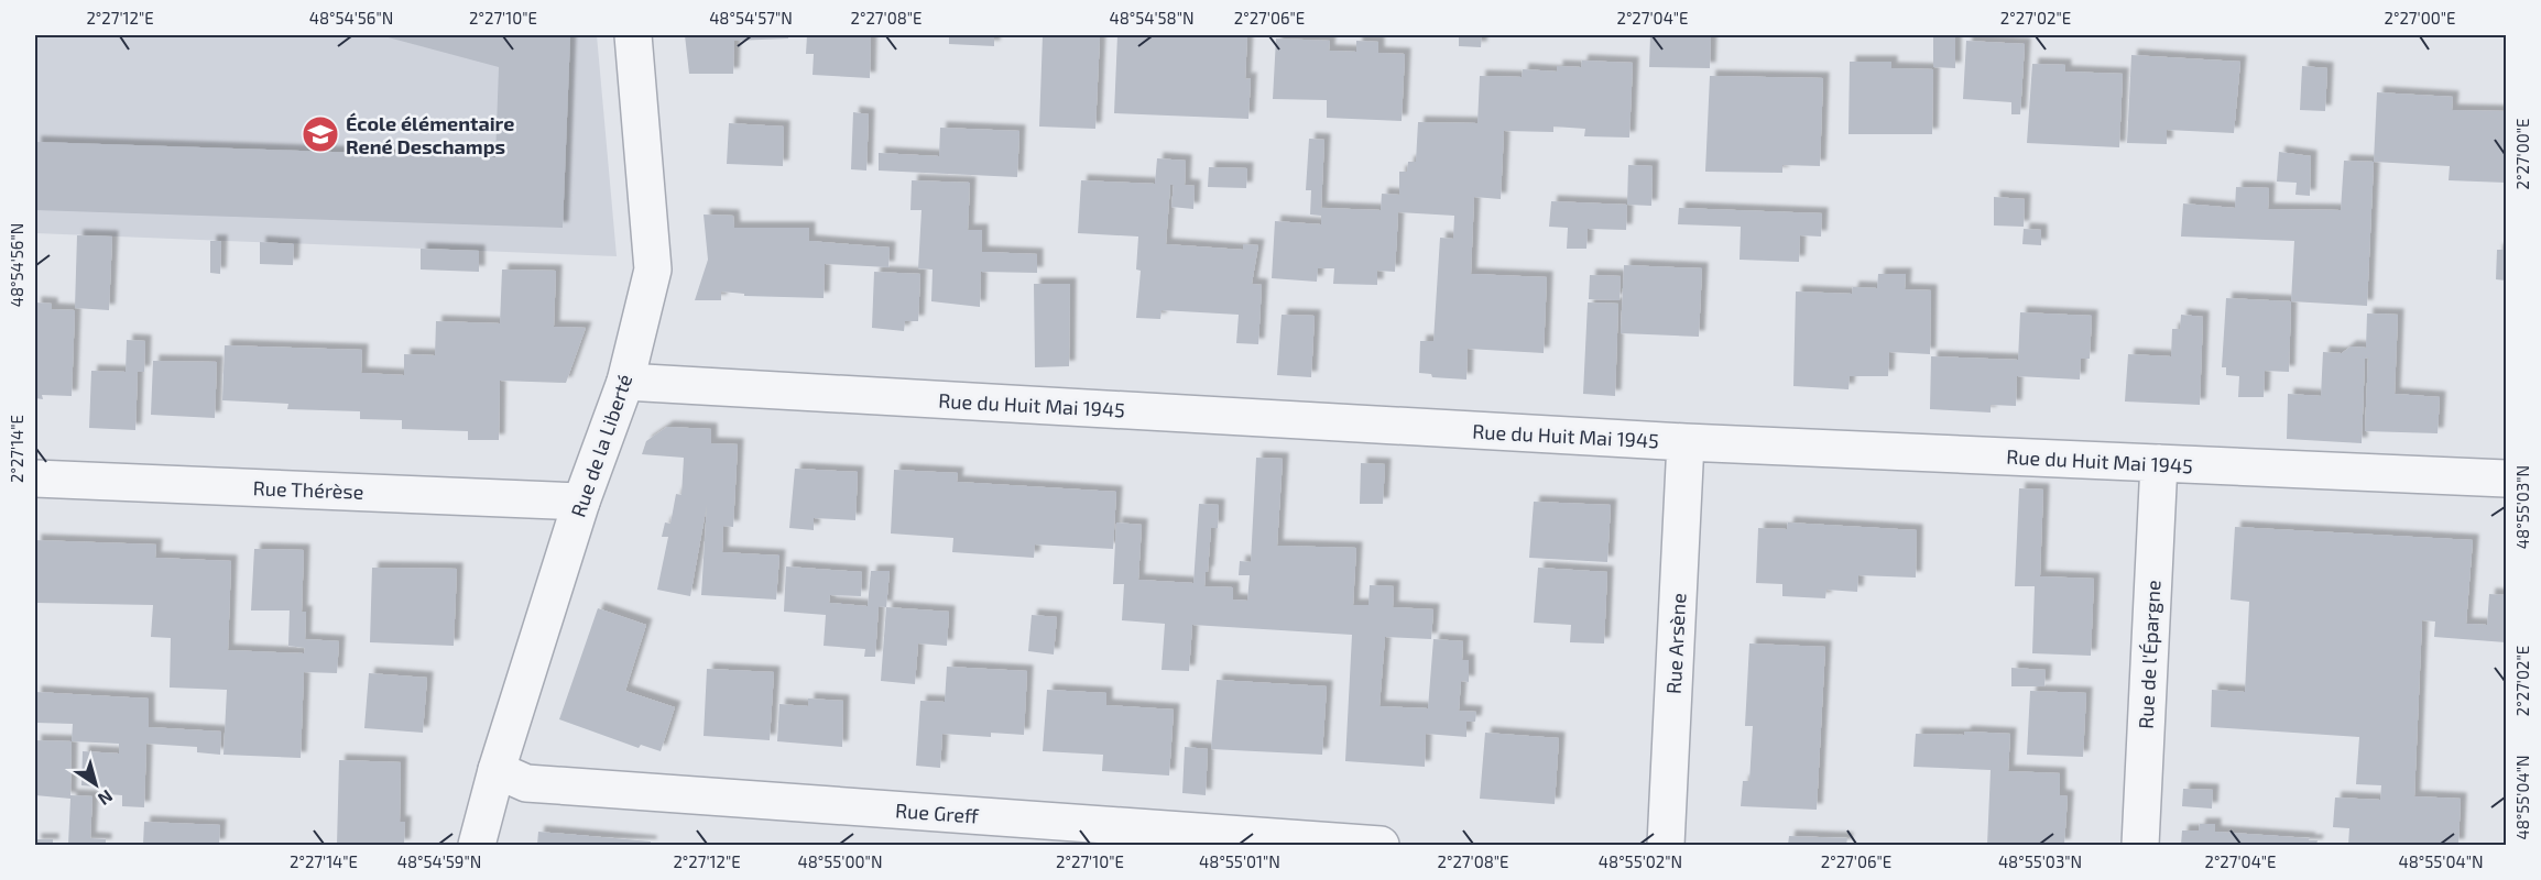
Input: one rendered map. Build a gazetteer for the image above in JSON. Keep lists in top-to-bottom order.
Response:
{
  "streets": {
    "street": [
      "Rue du Huit Mai 1945",
      "Rue de la Liberté",
      "Rue Thérèse",
      "Rue Arsène",
      "Rue de l'Épargne",
      "Rue Greff"
    ]
  },
  "crossings": [
    ["Rue du Huit Mai 1945", "Rue de la Liberté"],
    ["Rue du Huit Mai 1945", "Rue Arsène"],
    ["Rue du Huit Mai 1945", "Rue de l'Épargne"],
    ["Rue de la Liberté", "Rue Thérèse"],
    ["Rue de la Liberté", "Rue Greff"]
  ],
  "places": {
    "school or university": ["École élémentaire René Deschamps"]
  },
  "north": "bottom right",
  "coordinates": [
    "2°27'12\"E",
    "48°54'56\"N",
    "2°27'10\"E",
    "48°54'57\"N",
    "2°27'08\"E",
    "48°54'58\"N",
    "2°27'06\"E",
    "2°27'04\"E",
    "2°27'02\"E",
    "2°27'00\"E",
    "2°27'14\"E",
    "48°55'03\"N",
    "48°55'04\"N",
    "48°54'59\"N",
    "48°55'00\"N",
    "48°55'01\"N",
    "48°55'02\"N"
  ]
}
